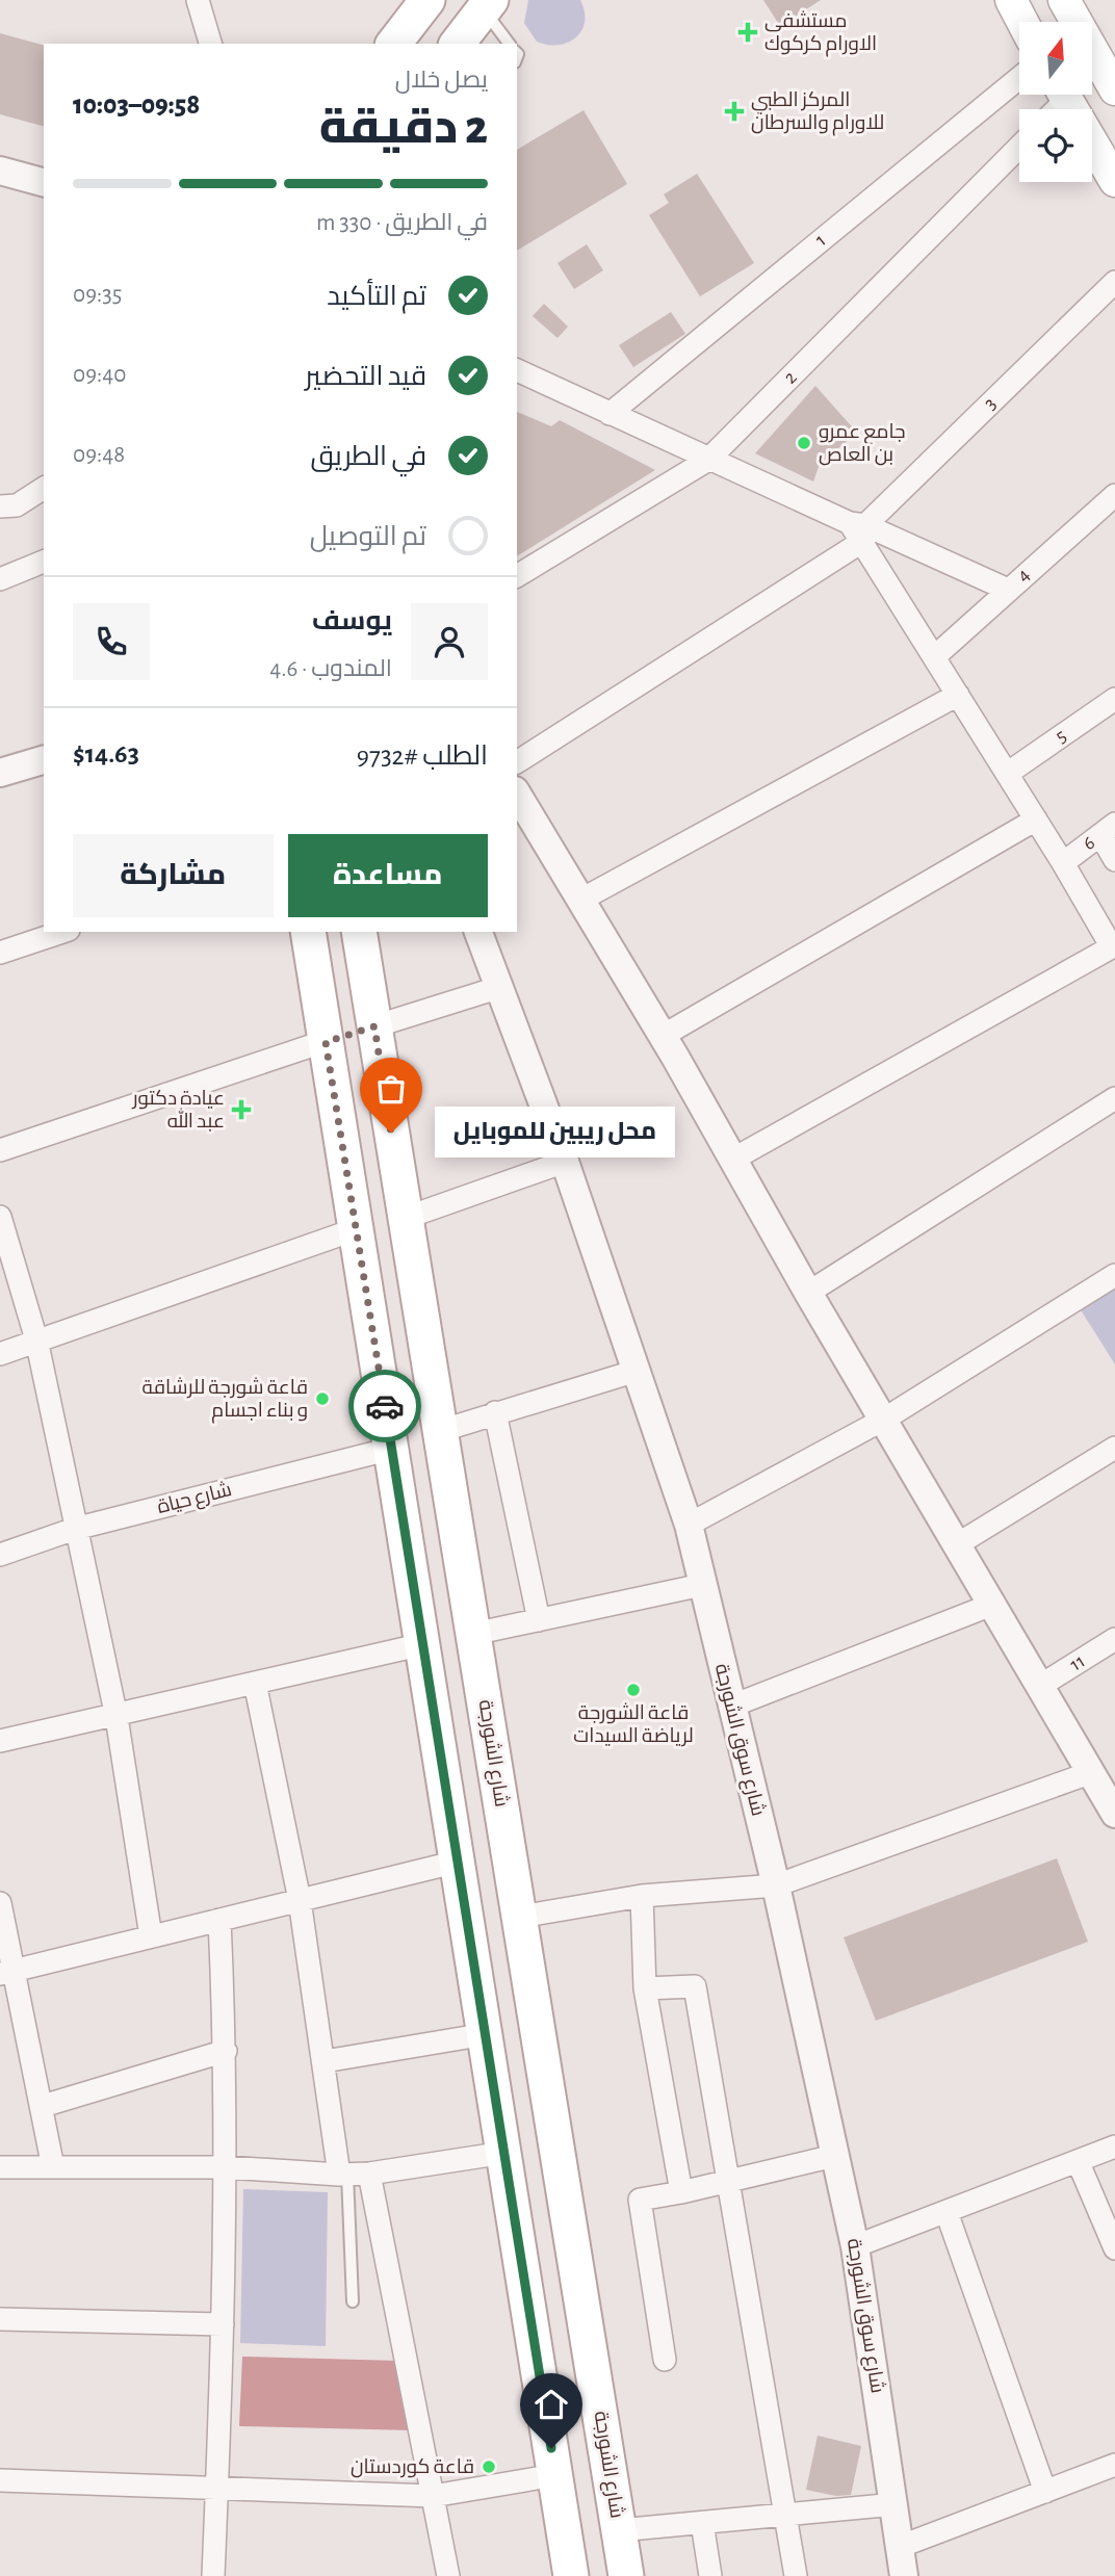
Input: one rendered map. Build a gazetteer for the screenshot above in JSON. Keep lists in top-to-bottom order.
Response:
{
  "streets": {
    "main road": ["شارع الشورجة"],
    "street": [
      "1",
      "2",
      "3",
      "4",
      "5",
      "6",
      "شارع حياة",
      "11",
      "شارع سوق الشورجة"
    ]
  },
  "places": {
    "health": ["مستشفى الاورام كركوك", "المركز الطبي للاورام والسرطان", "عيادة دكتور عبد الله"],
    "other": [
      "جامع عمرو بن العاص",
      "محل ريبين للموبايل",
      "قاعة شورجة للرشاقة و بناء اجسام",
      "قاعة الشورجة لرياضة السيدات",
      "قاعة كوردستان"
    ]
  },
  "north": "top",
  "page": {
    "heading": ["2 دقيقة", "يصل خلال", "09:58–10:03"],
    "panel": [
      "يوسف",
      "المندوب · 4.6",
      "الطلب #9732",
      "$14.63"
    ],
    "bar": "في الطريق · 330 m",
    "list": [
      ["تم التأكيد", "09:35"],
      ["قيد التحضير", "09:40"],
      ["في الطريق", "09:48"],
      "تم التوصيل"
    ],
    "buttons": ["مساعدة", "مشاركة"],
    "bubble": "محل ريبين للموبايل"
  }
}
